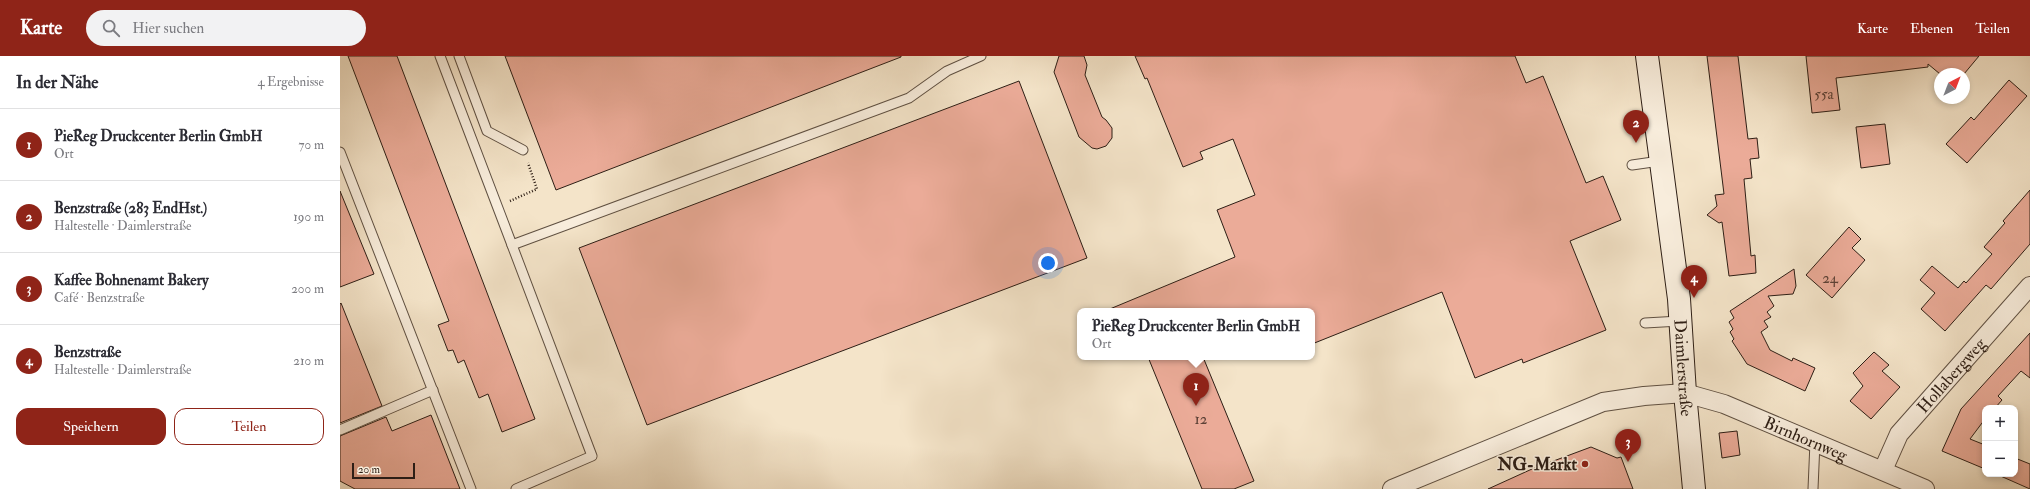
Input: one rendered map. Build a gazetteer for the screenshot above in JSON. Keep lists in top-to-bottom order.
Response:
{
  "streets": {
    "street": ["Daimlerstraße", "Hollabergweg", "Birnhornweg"]
  },
  "crossings": [
    ["Daimlerstraße", "Birnhornweg"],
    ["Hollabergweg", "Birnhornweg"]
  ],
  "places": ["NG-Markt"],
  "house_numbers": ["55a", "24", "12"],
  "scale_bar": "20 m",
  "north": "top right",
  "page": {
    "header": "Karte",
    "search": "Hier suchen",
    "nav": ["Karte", "Ebenen", "Teilen"],
    "heading": ["In der Nähe", "4 Ergebnisse"],
    "list": [
      {
        "mark": "1",
        "name": "PieReg Druckcenter Berlin GmbH",
        "note": "Ort",
        "value": "70 m"
      },
      {
        "mark": "2",
        "name": "Benzstraße (283 EndHst.)",
        "note": "Haltestelle · Daimlerstraße",
        "value": "190 m"
      },
      {
        "mark": "3",
        "name": "Kaffee Bohnenamt Bakery",
        "note": "Café · Benzstraße",
        "value": "200 m"
      },
      {
        "mark": "4",
        "name": "Benzstraße",
        "note": "Haltestelle · Daimlerstraße",
        "value": "210 m"
      }
    ],
    "pins": [
      "2",
      "4",
      "1",
      "3"
    ],
    "popup": ["PieReg Druckcenter Berlin GmbH", "Ort"],
    "buttons": ["Speichern", "Teilen"],
    "map_buttons": ["+", "−"],
    "scale": "20 m"
  }
}
